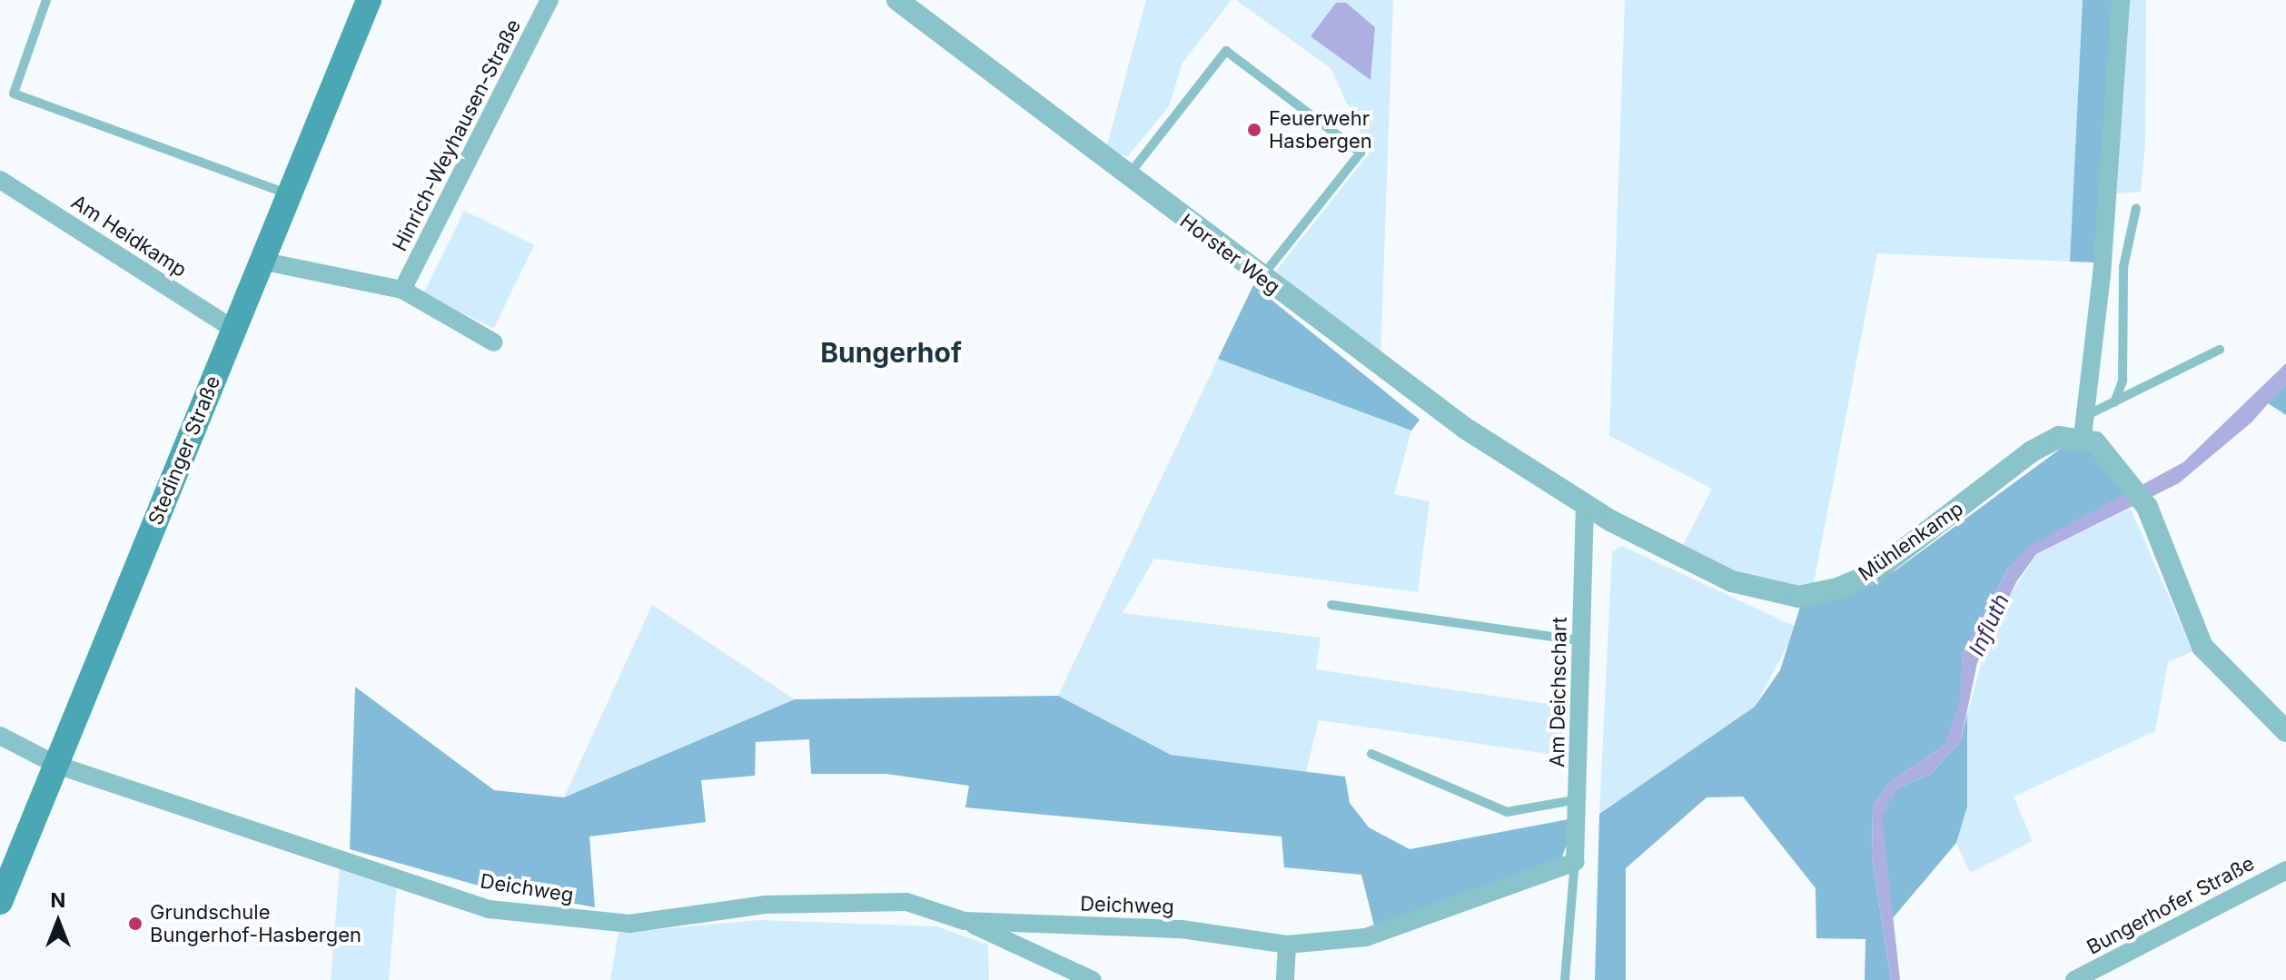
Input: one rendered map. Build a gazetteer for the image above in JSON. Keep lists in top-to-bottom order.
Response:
{
  "streets": {
    "main road": ["Stedinger Straße"],
    "street": [
      "Hinrich-Weyhausen-Straße",
      "Am Heidkamp",
      "Horster Weg",
      "Mühlenkamp",
      "Am Deichschart",
      "Deichweg",
      "Bungerhofer Straße"
    ]
  },
  "crossings": [
    ["Am Heidkamp", "Stedinger Straße"],
    ["Horster Weg", "Mühlenkamp"],
    ["Horster Weg", "Am Deichschart"],
    ["Stedinger Straße", "Deichweg"],
    ["Mühlenkamp", "Am Deichschart"],
    ["Am Deichschart", "Deichweg"]
  ],
  "districts": ["Bungerhof"],
  "water": ["Influth"],
  "places": ["Feuerwehr Hasbergen", "Grundschule Bungerhof-Hasbergen"],
  "north": "top"
}
